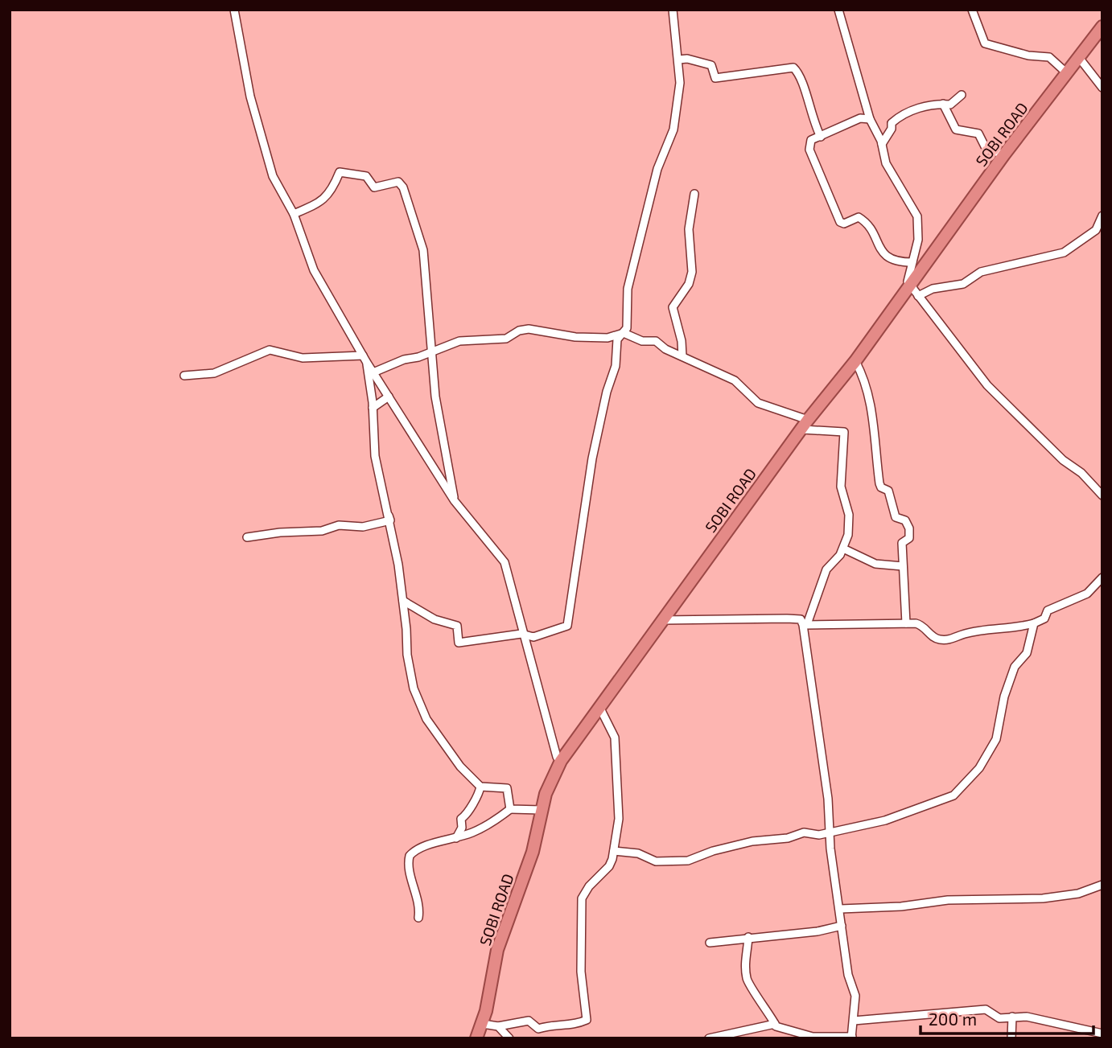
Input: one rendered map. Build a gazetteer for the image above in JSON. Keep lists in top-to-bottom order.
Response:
{
  "streets": {
    "highway": ["SOBI ROAD"]
  },
  "scale_bar": "200 m"
}
